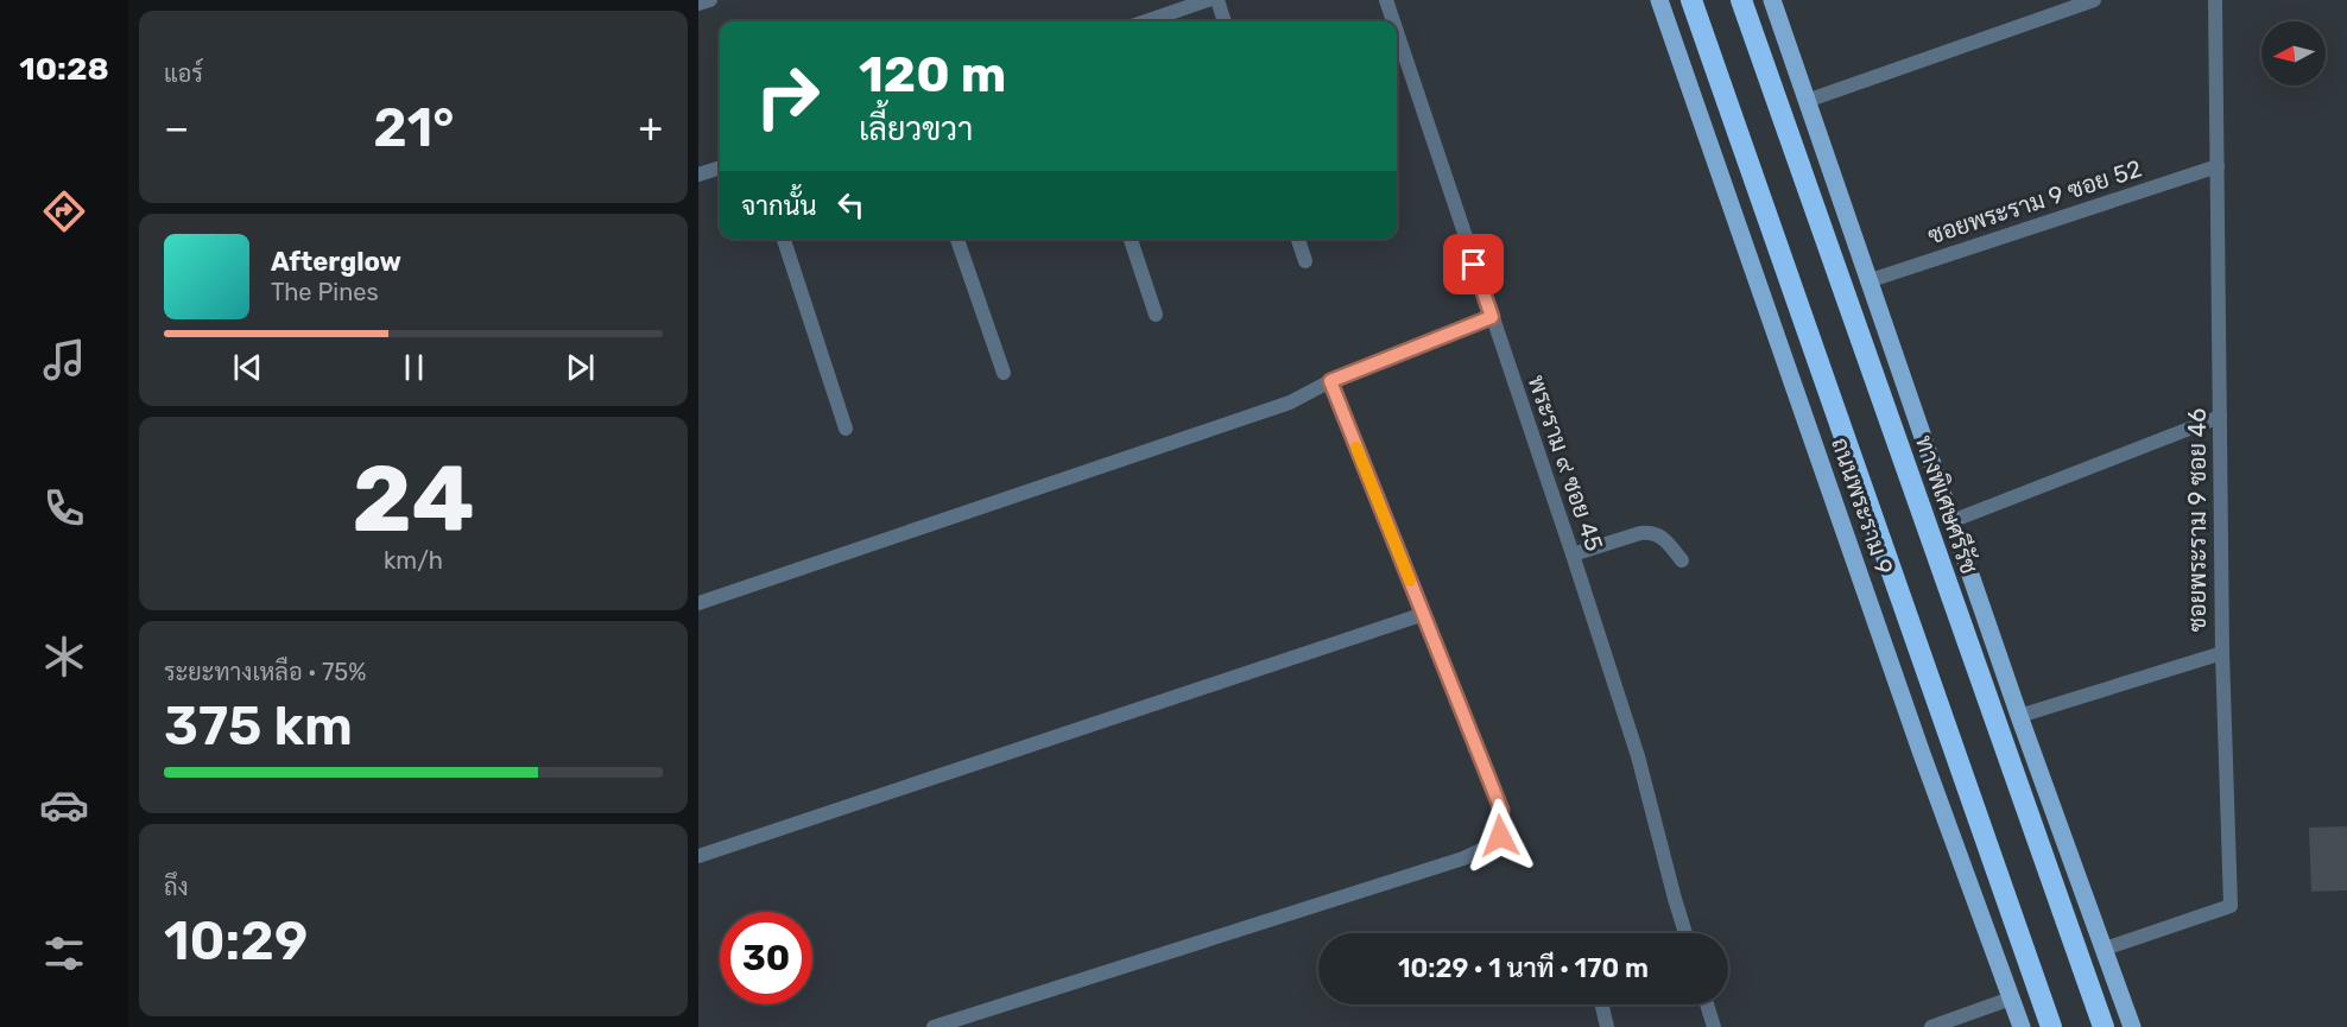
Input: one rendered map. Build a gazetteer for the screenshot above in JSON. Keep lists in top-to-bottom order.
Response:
{
  "streets": {
    "highway": ["ทางพิเศษศรีรัช"],
    "main road": ["ถนนพระราม 9"],
    "street": ["ซอยพระราม 9 ซอย 52", "พระราม ๙ ซอย 45", "ซอยพระราม 9 ซอย 46"]
  },
  "crossings": [
    ["ซอยพระราม 9 ซอย 52", "ซอยพระราม 9 ซอย 46"]
  ],
  "north": "left",
  "page": {
    "tabs": "10:28",
    "tile": [
      "แอร์",
      ["24", "km/h"],
      ["ระยะทางเหลือ · 75%", "375 km"],
      ["ถึง", "10:29"]
    ],
    "turn": ["120 m", "เลี้ยวขวา"],
    "heat": ["−", "21°", "+"],
    "then": "จากนั้น",
    "song": ["Afterglow", "The Pines"],
    "limit": "30",
    "trip": "10:29 · 1 นาที · 170 m"
  }
}
